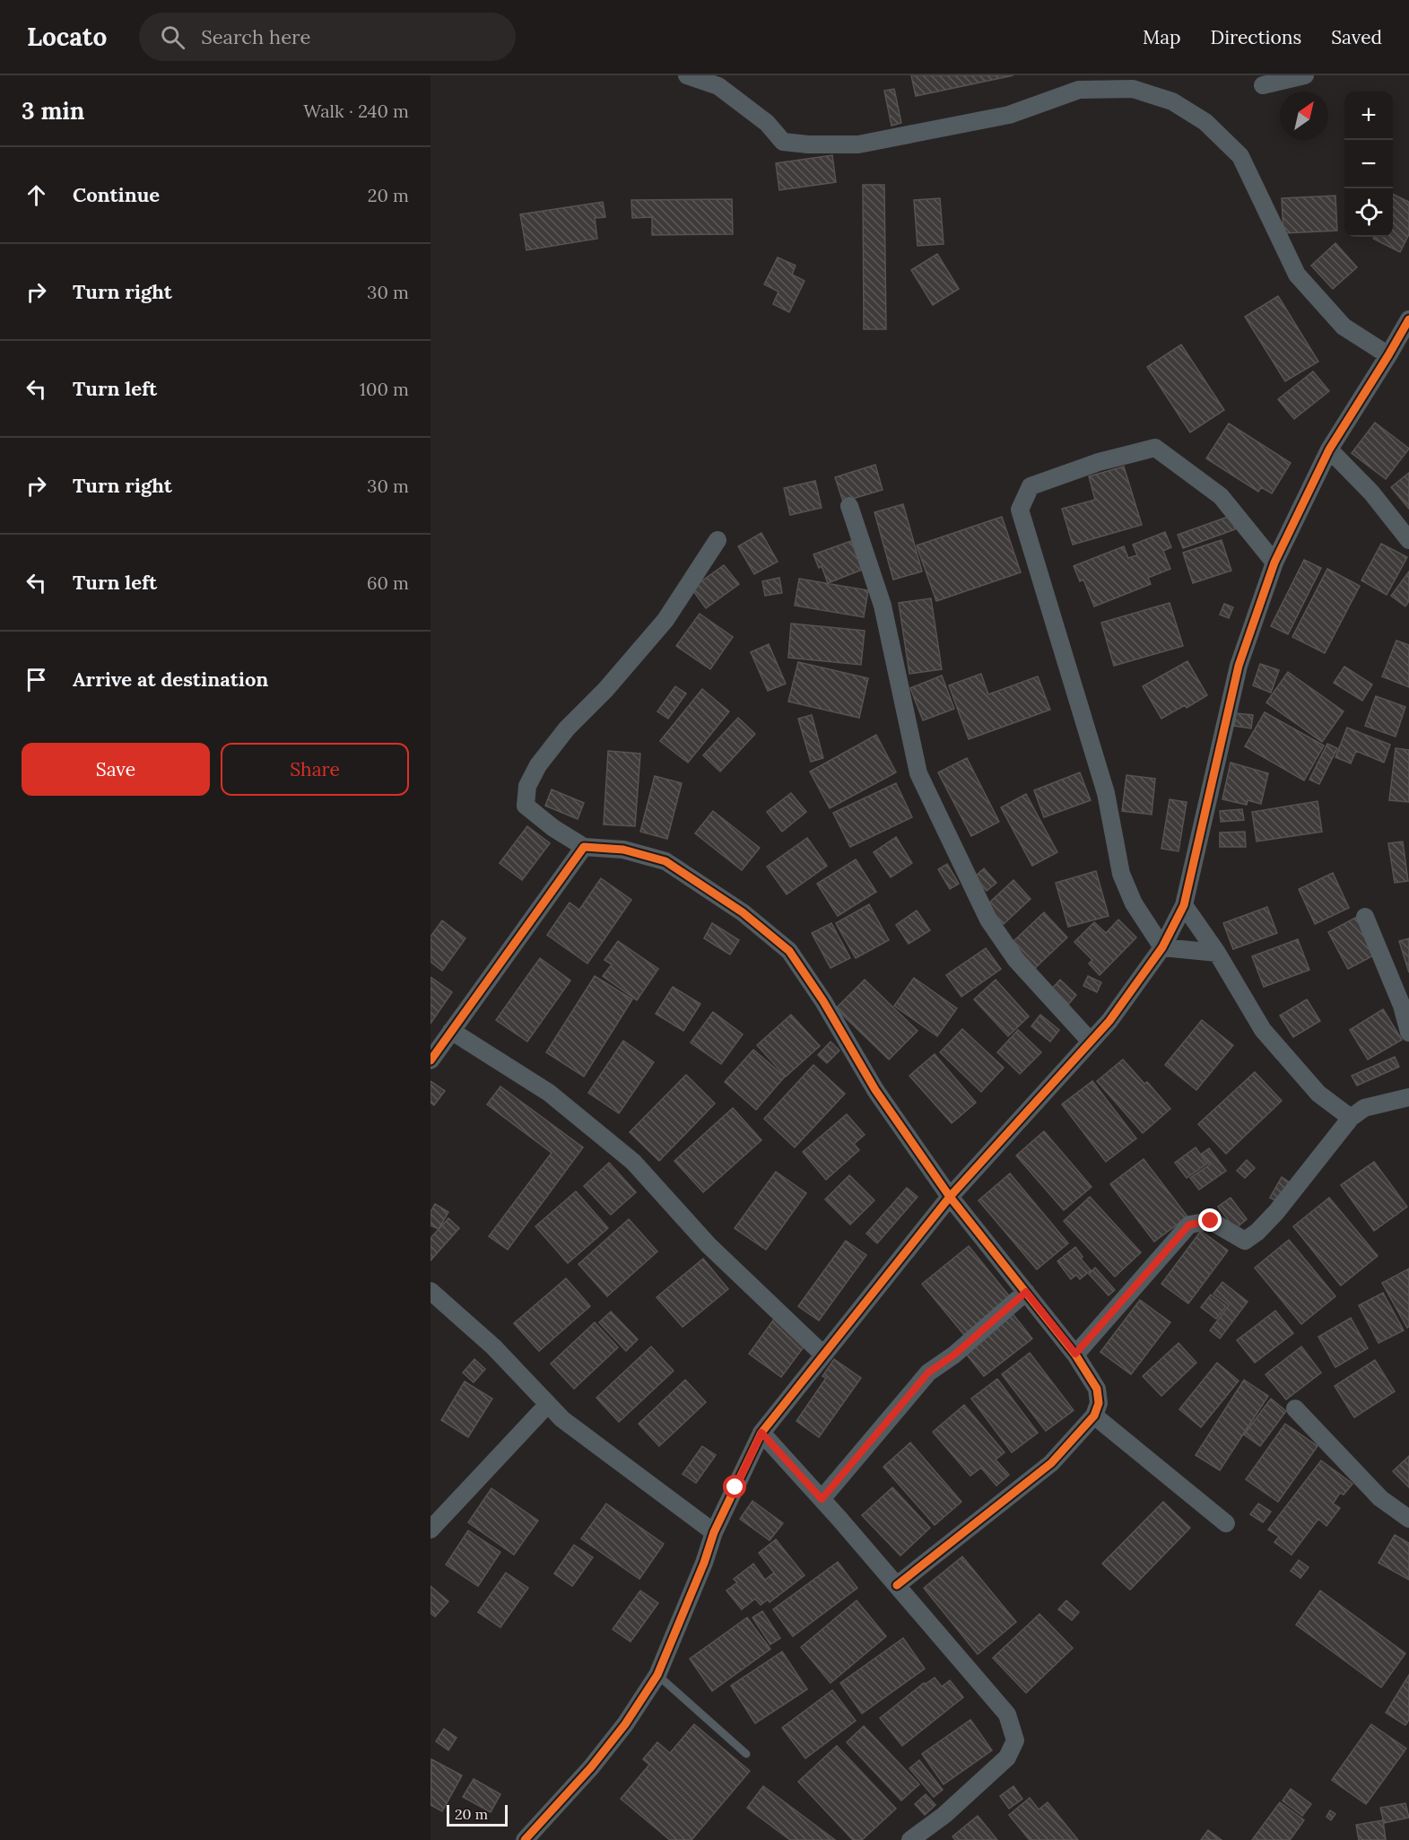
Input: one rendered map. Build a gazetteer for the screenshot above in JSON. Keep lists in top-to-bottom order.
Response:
{
  "scale_bar": "20 m",
  "north": "top right",
  "page": {
    "header": "Locato",
    "search": "Search here",
    "nav": ["Map", "Directions", "Saved"],
    "heading": ["3 min", "Walk · 240 m"],
    "map_buttons": ["+", "−"],
    "list": [
      ["Continue", "20 m"],
      ["Turn right", "30 m"],
      ["Turn left", "100 m"],
      ["Turn right", "30 m"],
      ["Turn left", "60 m"],
      "Arrive at destination"
    ],
    "buttons": ["Save", "Share"],
    "scale": "20 m"
  }
}
